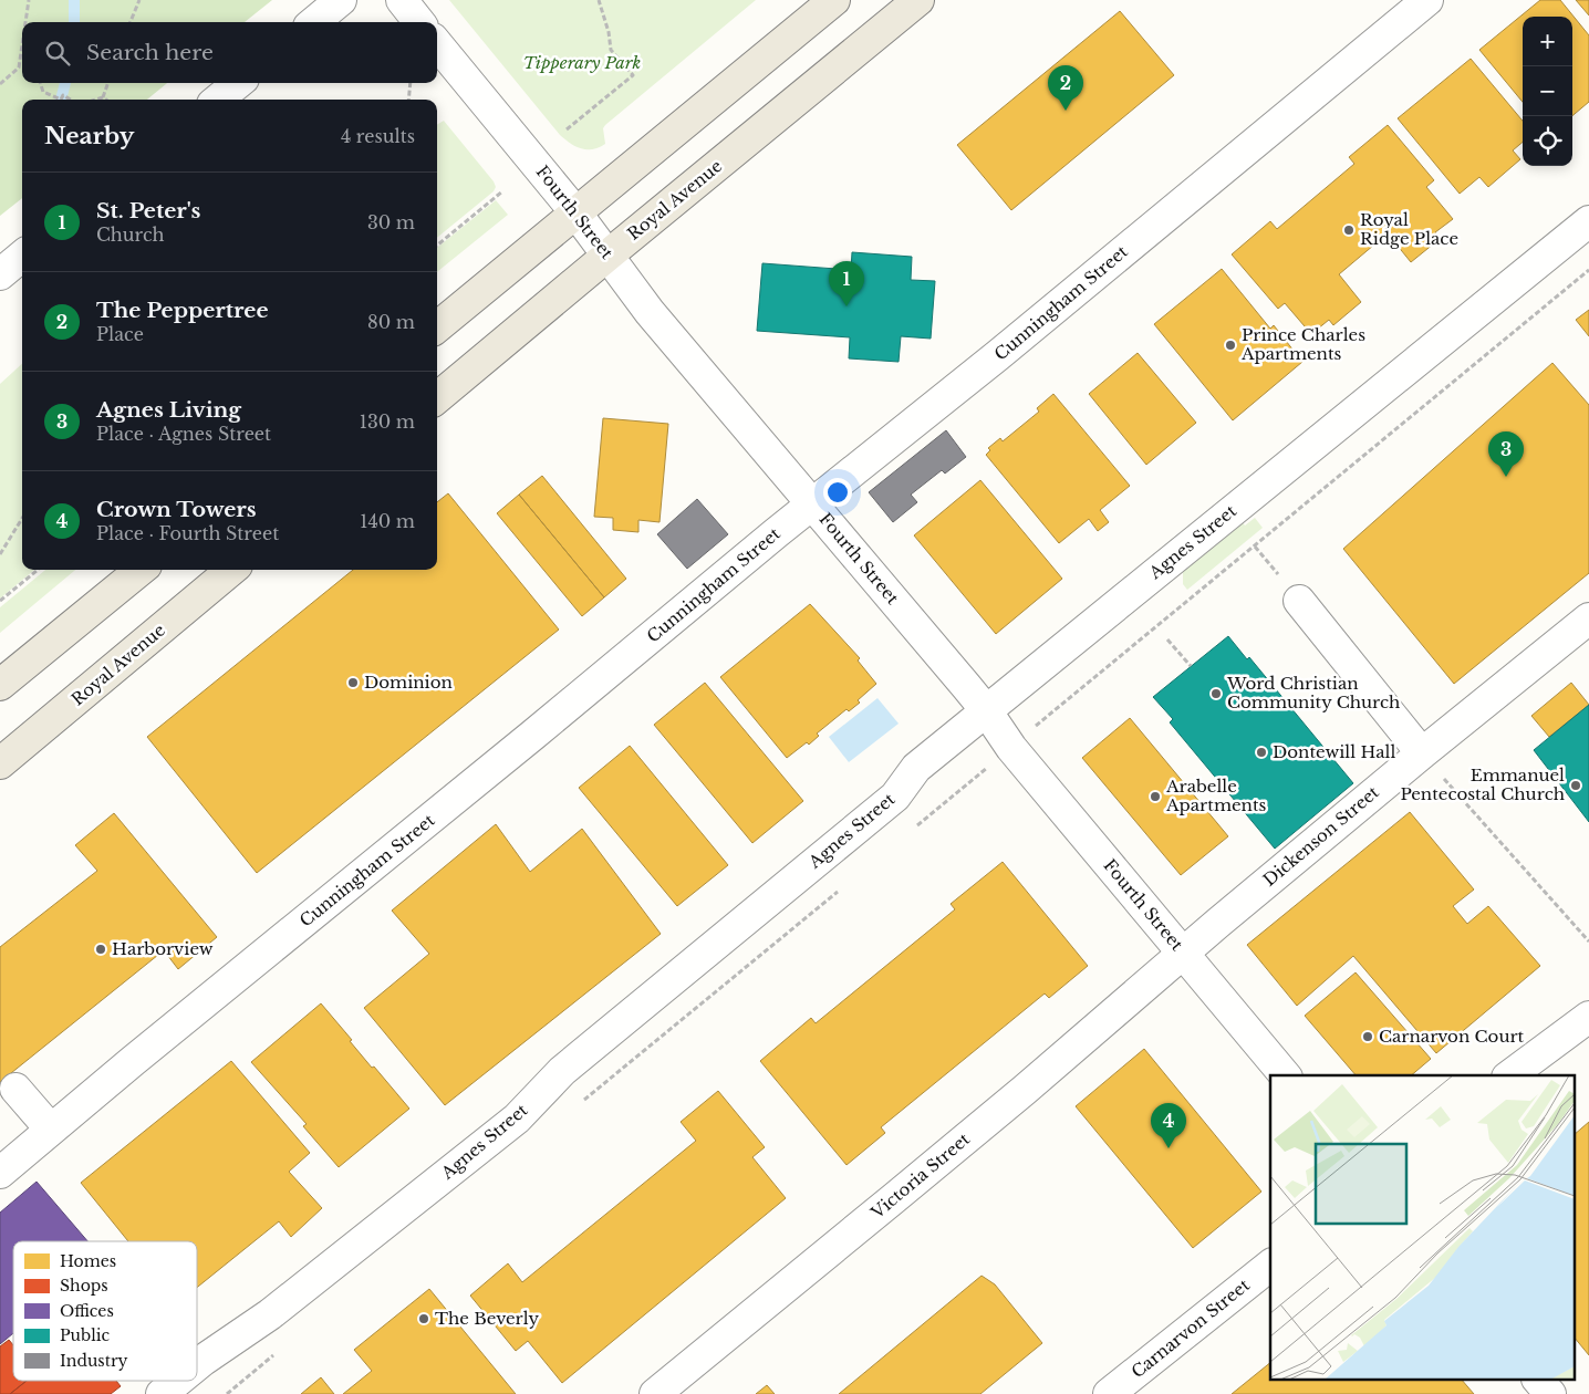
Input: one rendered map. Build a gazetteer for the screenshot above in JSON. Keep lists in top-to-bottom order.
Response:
{
  "streets": {
    "main road": ["Royal Avenue"],
    "street": [
      "Fourth Street",
      "Cunningham Street",
      "Agnes Street",
      "Dickenson Street",
      "Victoria Street",
      "Carnarvon Street"
    ]
  },
  "crossings": [
    ["Royal Avenue", "Fourth Street"],
    ["Fourth Street", "Cunningham Street"],
    ["Fourth Street", "Agnes Street"],
    ["Fourth Street", "Dickenson Street"],
    ["Fourth Street", "Victoria Street"],
    ["Dickenson Street", "Victoria Street"]
  ],
  "parks": ["Tipperary Park"],
  "places": [
    "Royal Ridge Place",
    "Prince Charles Apartments",
    "Dominion",
    "Word Christian Community Church",
    "Dontewill Hall",
    "Emmanuel Pentecostal Church",
    "Arabelle Apartments",
    "Harborview",
    "Carnarvon Court",
    "The Beverly"
  ],
  "legend": [
    "Homes",
    "Shops",
    "Offices",
    "Public",
    "Industry"
  ],
  "page": {
    "map_buttons": ["+", "−"],
    "search": "Search here",
    "pins": [
      "2",
      "1",
      "3",
      "4"
    ],
    "heading": ["Nearby", "4 results"],
    "list": [
      {
        "mark": "1",
        "name": "St. Peter's",
        "note": "Church",
        "value": "30 m"
      },
      {
        "mark": "2",
        "name": "The Peppertree",
        "note": "Place",
        "value": "80 m"
      },
      {
        "mark": "3",
        "name": "Agnes Living",
        "note": "Place · Agnes Street",
        "value": "130 m"
      },
      {
        "mark": "4",
        "name": "Crown Towers",
        "note": "Place · Fourth Street",
        "value": "140 m"
      }
    ]
  }
}
